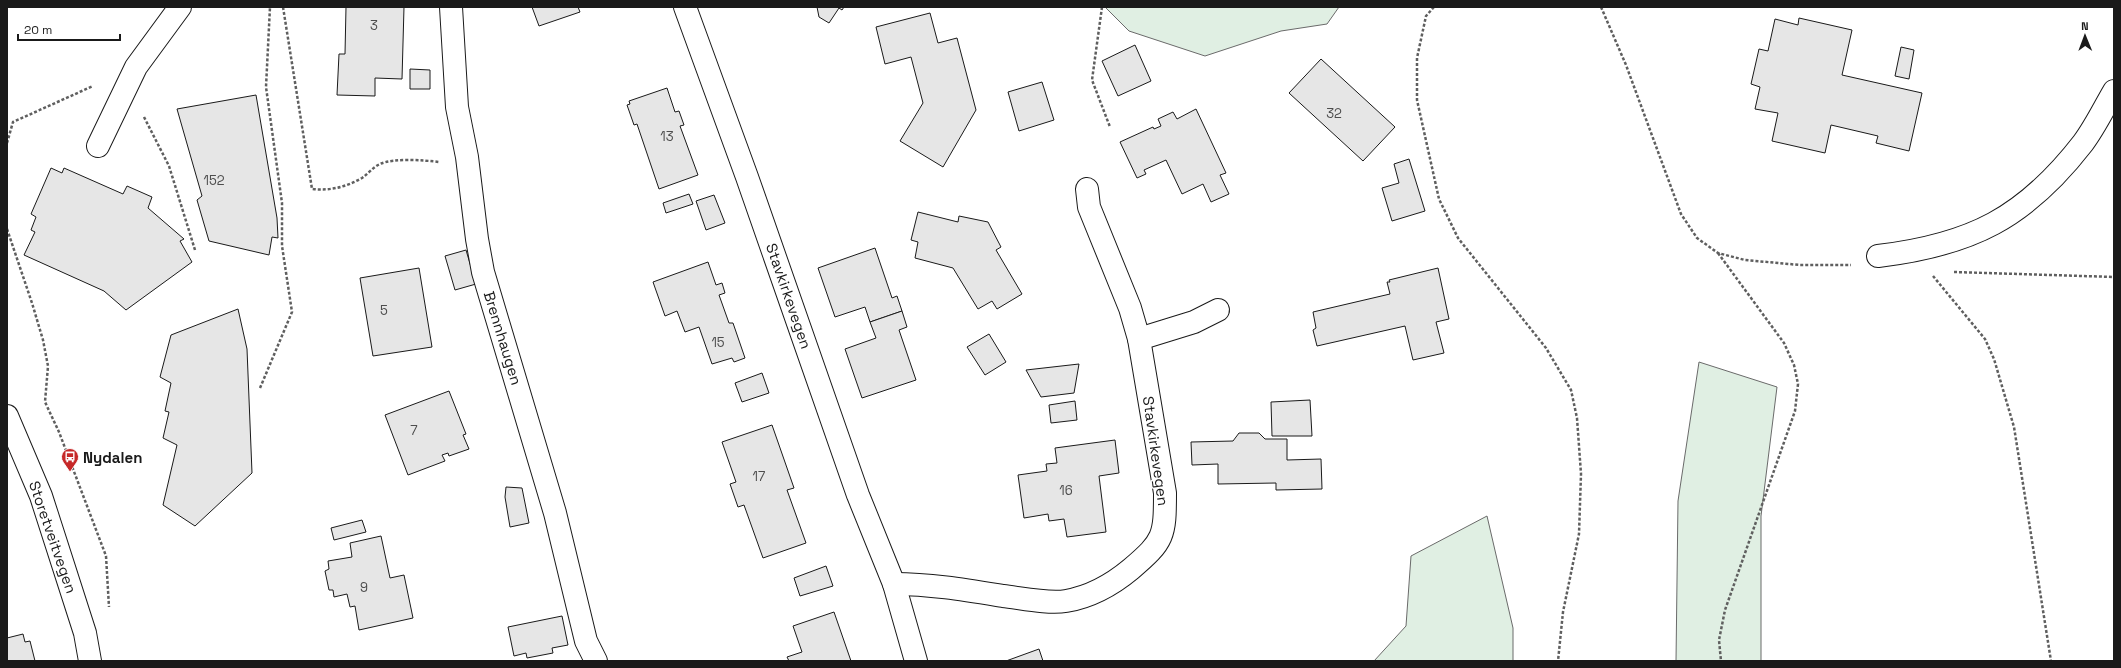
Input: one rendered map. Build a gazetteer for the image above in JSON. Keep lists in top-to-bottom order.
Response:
{
  "streets": {
    "street": ["Stavkirkevegen", "Brennhaugen", "Storetveitvegen"]
  },
  "places": {
    "bus stop": ["Nydalen"]
  },
  "house_numbers": [
    "3",
    "32",
    "13",
    "152",
    "5",
    "15",
    "7",
    "17",
    "16",
    "9"
  ],
  "scale_bar": "20 m",
  "north": "top"
}
